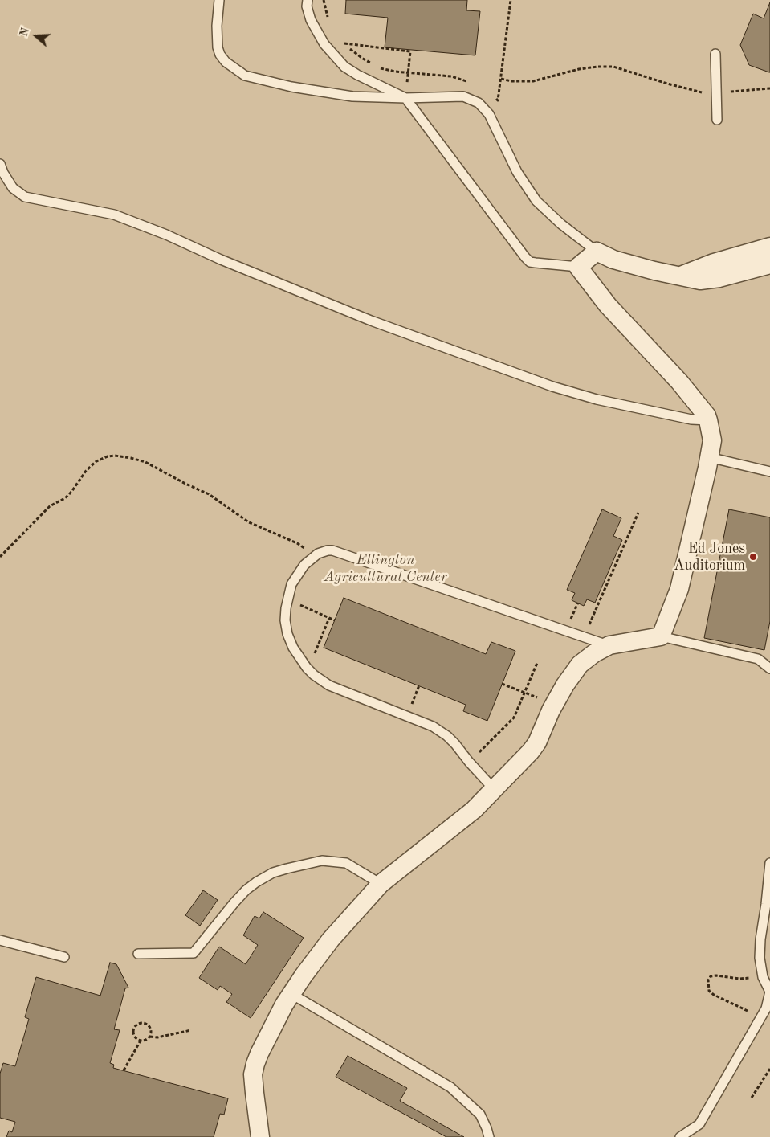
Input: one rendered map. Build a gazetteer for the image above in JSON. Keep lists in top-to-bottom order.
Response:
{
  "parks": ["Ellington Agricultural Center"],
  "places": ["Ed Jones Auditorium"],
  "north": "left"
}
